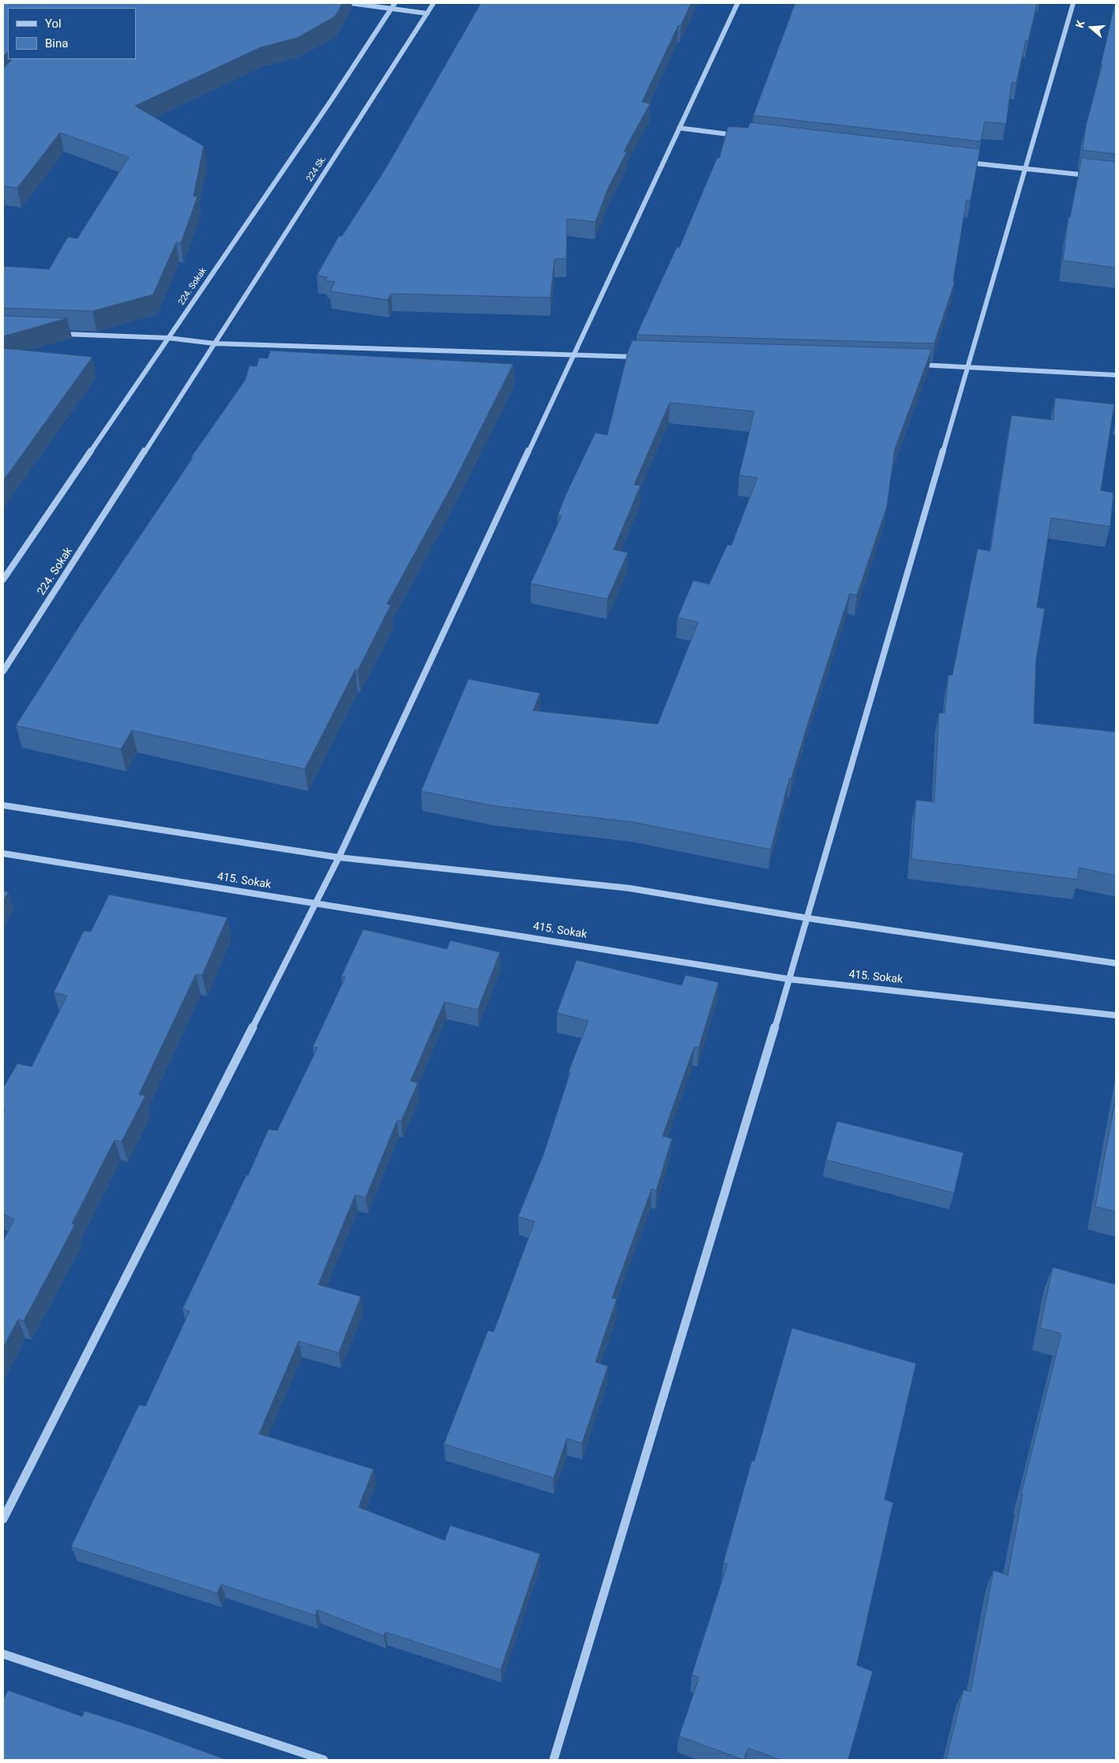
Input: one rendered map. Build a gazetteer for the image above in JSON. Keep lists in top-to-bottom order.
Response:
{
  "streets": {
    "street": ["224 Sk.", "224. Sokak", "415. Sokak"]
  },
  "crossings": [
    ["224 Sk.", "224. Sokak"]
  ],
  "legend": ["Yol", "Bina"],
  "north": "left"
}
